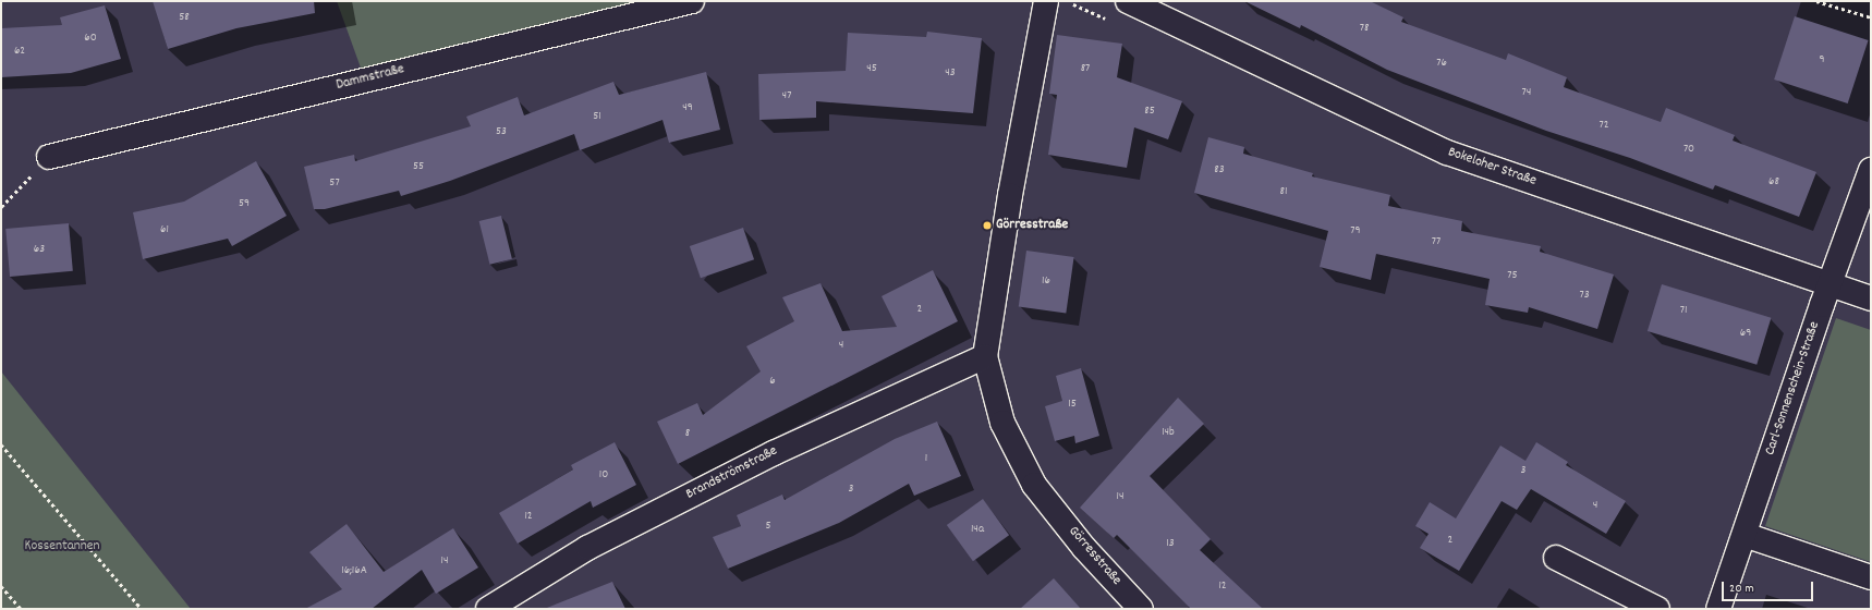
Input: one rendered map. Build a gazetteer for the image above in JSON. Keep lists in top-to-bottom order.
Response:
{
  "streets": {
    "street": [
      "Dammstraße",
      "Bokeloher Straße",
      "Carl-Sonnenschein-Straße",
      "Brandströmstraße",
      "Görresstraße"
    ]
  },
  "crossings": [
    ["Bokeloher Straße", "Carl-Sonnenschein-Straße"],
    ["Brandströmstraße", "Görresstraße"]
  ],
  "parks": ["Kossentannen"],
  "places": ["Görresstraße"],
  "house_numbers": [
    "58",
    "78",
    "60",
    "62",
    "9",
    "76",
    "45",
    "87",
    "43",
    "74",
    "47",
    "49",
    "85",
    "51",
    "72",
    "53",
    "70",
    "55",
    "83",
    "68",
    "57",
    "81",
    "59",
    "61",
    "79",
    "77",
    "63",
    "75",
    "16",
    "73",
    "2",
    "71",
    "69",
    "4",
    "6",
    "15",
    "14b",
    "8",
    "1",
    "3",
    "10",
    "3",
    "14",
    "4",
    "12",
    "5",
    "14a",
    "2",
    "13",
    "14",
    "16;16A",
    "12"
  ],
  "scale_bar": "20 m"
}
